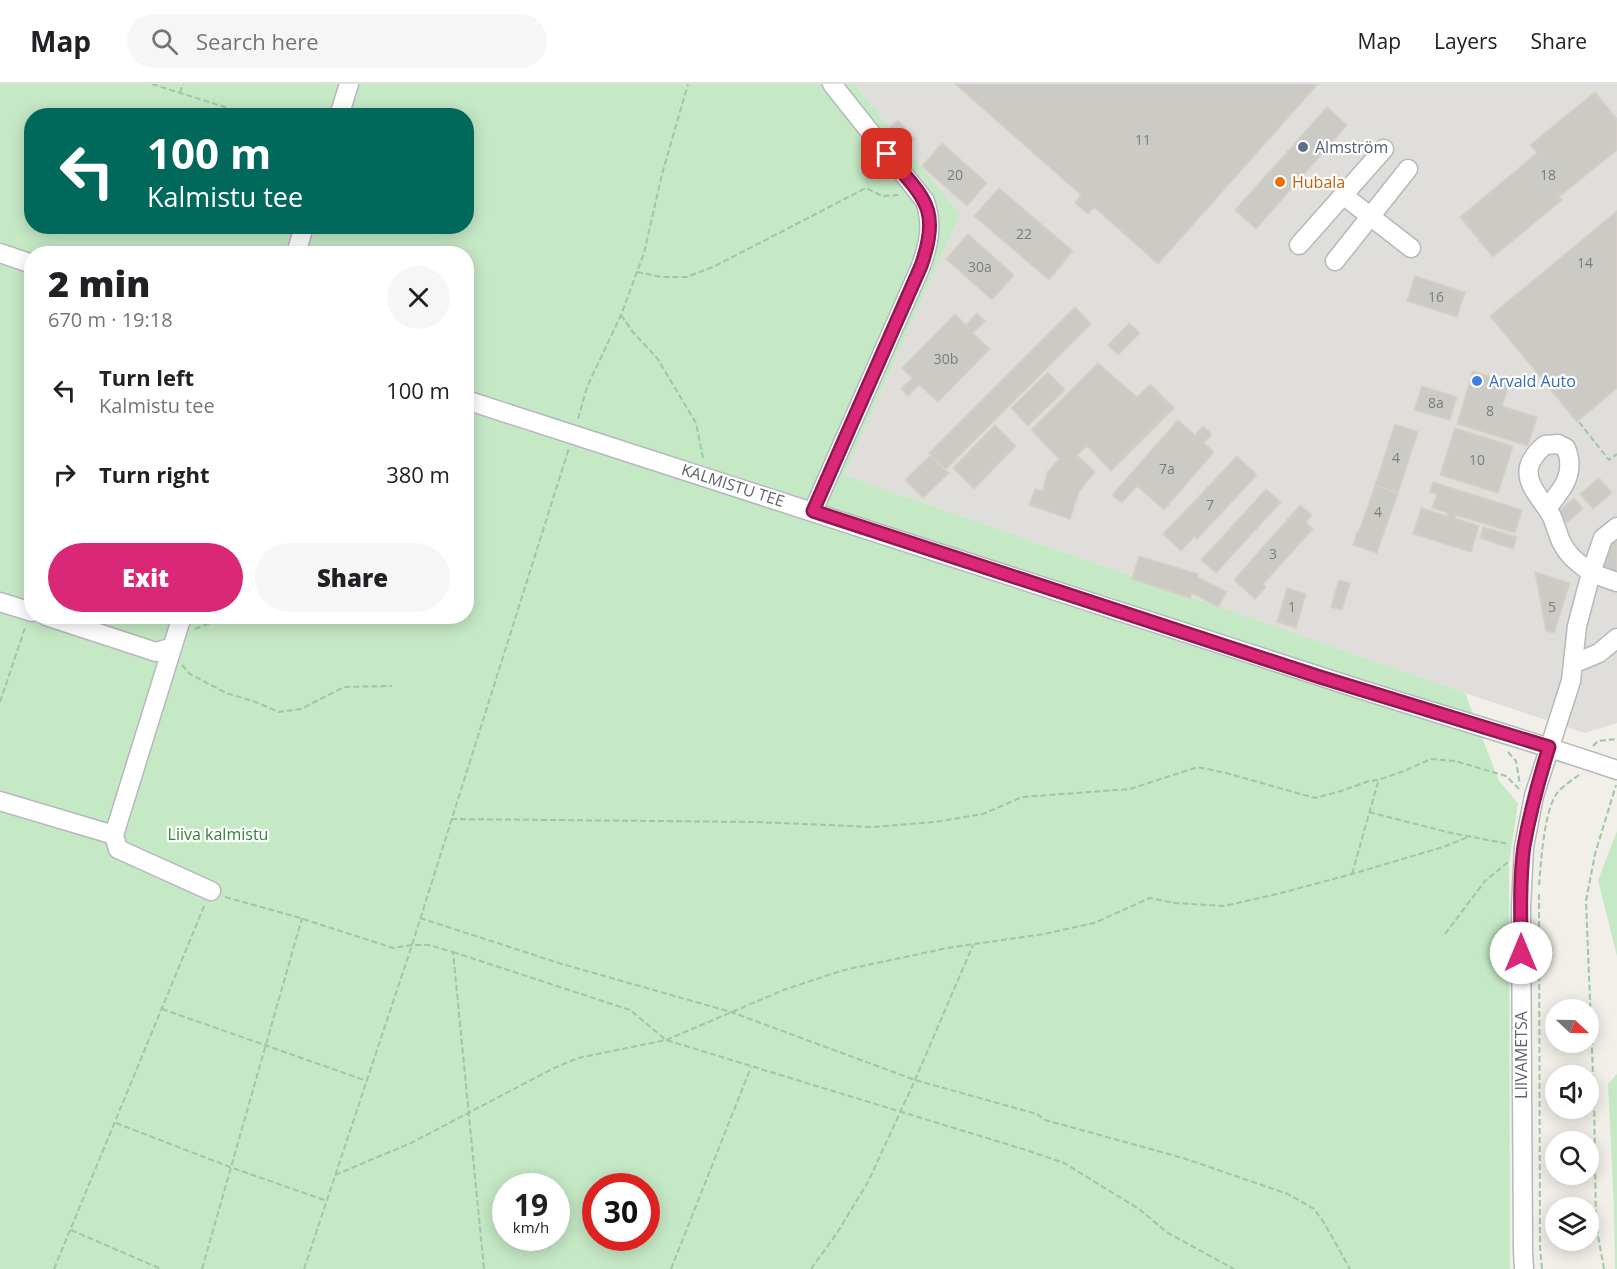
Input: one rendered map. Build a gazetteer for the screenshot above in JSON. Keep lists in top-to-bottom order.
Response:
{
  "streets": {
    "street": ["KALMISTU TEE", "LIIVAMETSA"]
  },
  "crossings": [
    ["KALMISTU TEE", "LIIVAMETSA"]
  ],
  "parks": ["Liiva kalmistu"],
  "places": ["Almström", "Hubala", "Arvald Auto"],
  "house_numbers": [
    "11",
    "20",
    "18",
    "22",
    "14",
    "30a",
    "16",
    "30b",
    "8a",
    "8",
    "4",
    "10",
    "7a",
    "7",
    "4",
    "3",
    "1",
    "5"
  ],
  "north": "right",
  "page": {
    "header": "Map",
    "search": "Search here",
    "nav": ["Map", "Layers", "Share"],
    "turn": ["100 m", "Kalmistu tee"],
    "heading": ["2 min", "670 m · 19:18"],
    "list": [
      {
        "name": "Turn left",
        "note": "Kalmistu tee",
        "value": "100 m"
      },
      {
        "name": "Turn right",
        "value": "380 m"
      }
    ],
    "buttons": ["Exit", "Share"],
    "speed": "19 km/h",
    "limit": "30"
  }
}
